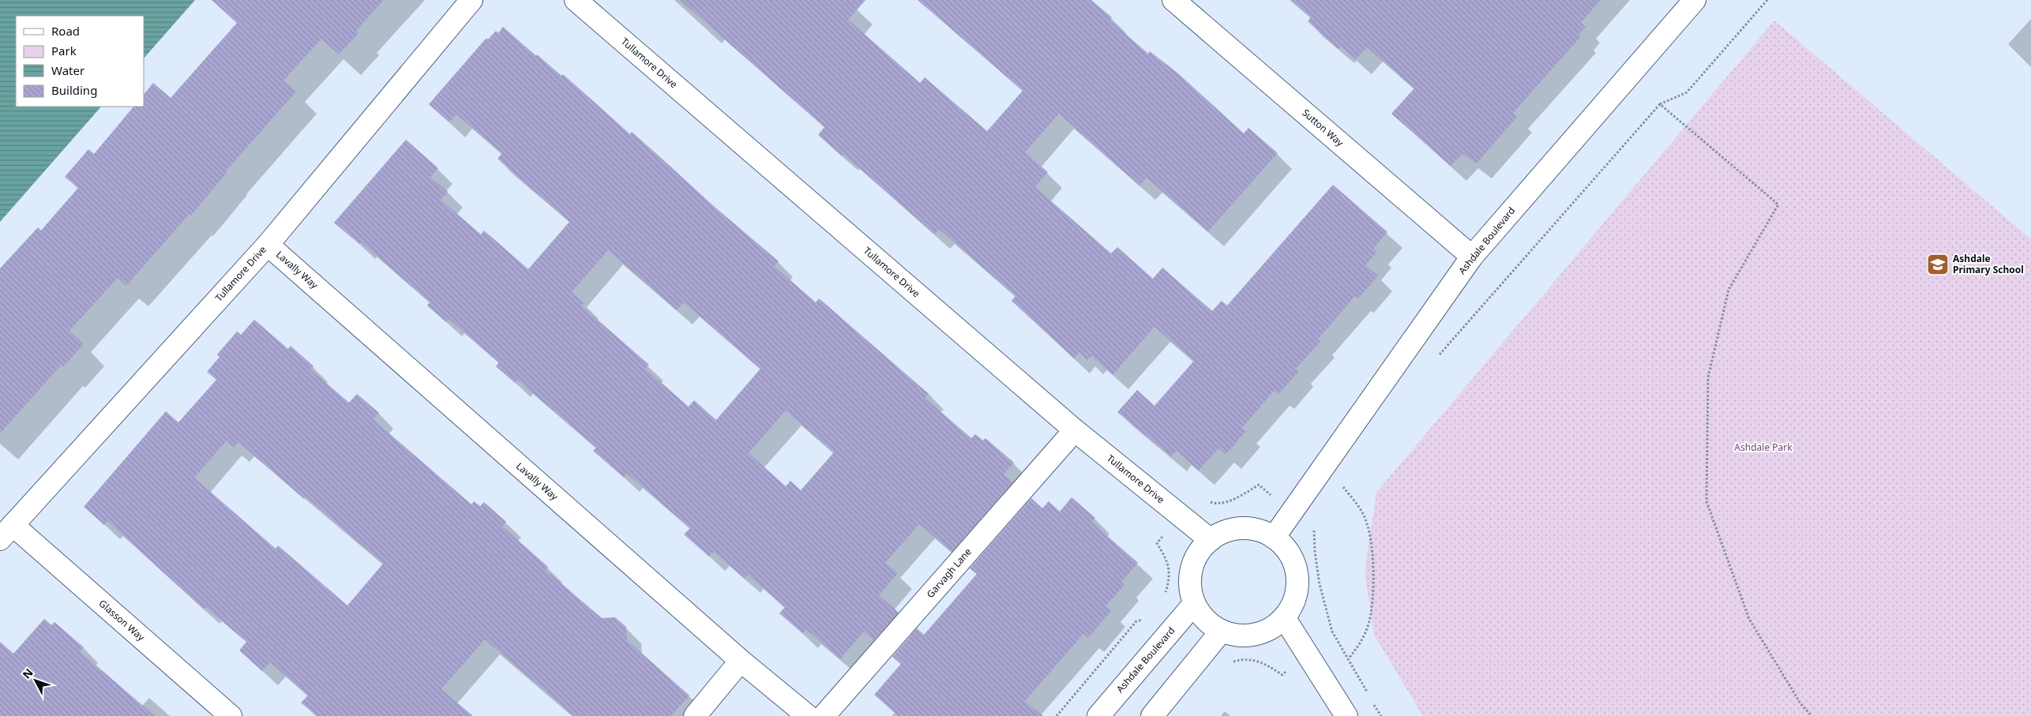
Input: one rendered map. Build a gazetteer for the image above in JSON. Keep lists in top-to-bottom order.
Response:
{
  "streets": {
    "street": [
      "Tullamore Drive",
      "Sutton Way",
      "Ashdale Boulevard",
      "Lavally Way",
      "Garvagh Lane",
      "Glasson Way"
    ]
  },
  "crossings": [
    ["Tullamore Drive", "Ashdale Boulevard"],
    ["Tullamore Drive", "Lavally Way"],
    ["Tullamore Drive", "Garvagh Lane"],
    ["Tullamore Drive", "Glasson Way"],
    ["Sutton Way", "Ashdale Boulevard"]
  ],
  "parks": ["Ashdale Park"],
  "places": {
    "school or university": ["Ashdale Primary School"]
  },
  "legend": [
    "Road",
    "Park",
    "Water",
    "Building"
  ],
  "north": "top left"
}
